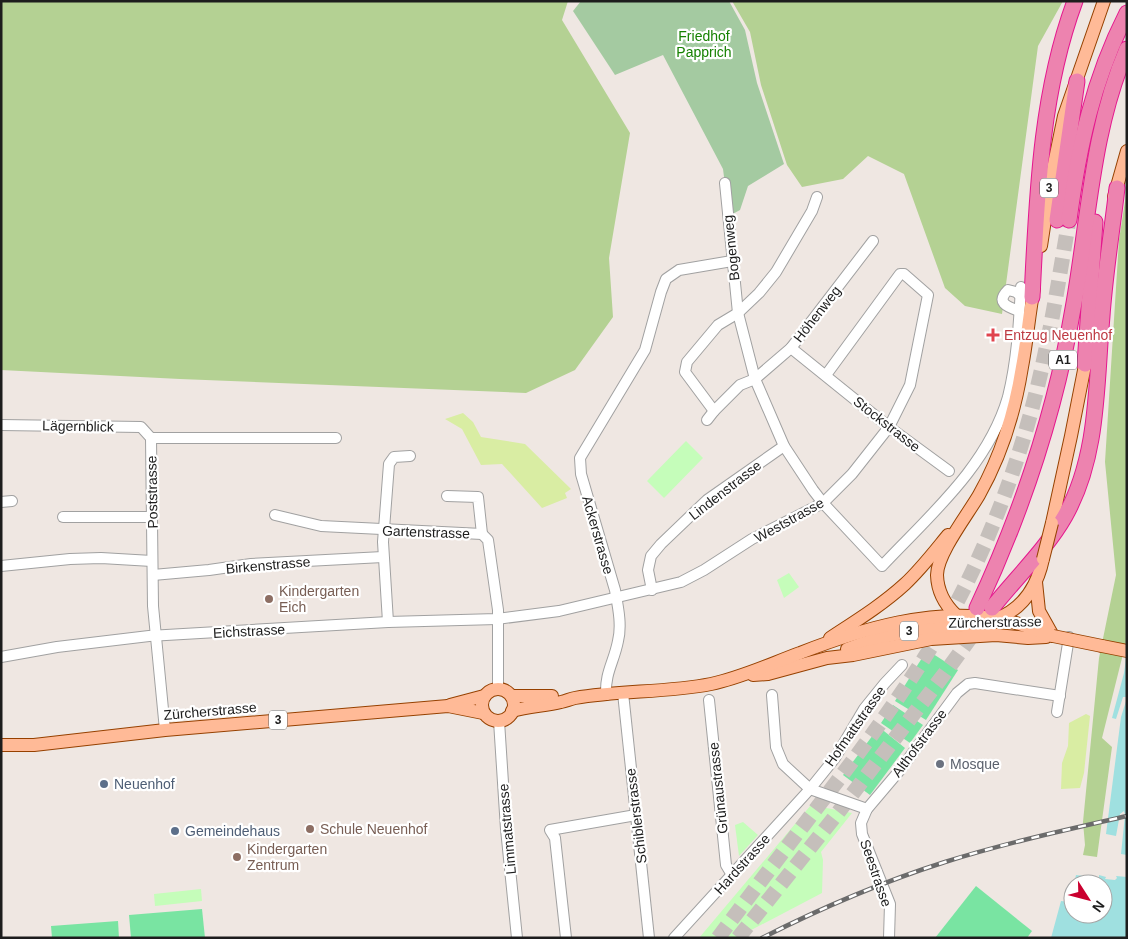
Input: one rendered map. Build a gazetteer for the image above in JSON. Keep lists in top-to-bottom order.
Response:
{
  "streets": {
    "highway": ["A1"],
    "main road": ["3", "Zürcherstrasse"],
    "street": [
      "Bogenweg",
      "Höhenweg",
      "Stockstrasse",
      "Lägernblick",
      "Lindenstrasse",
      "Poststrasse",
      "Weststrasse",
      "Gartenstrasse",
      "Ackerstrasse",
      "Birkenstrasse",
      "Eichstrasse",
      "Hofmattstrasse",
      "Althofstrasse",
      "Grünaustrasse",
      "Schiblerstrasse",
      "Limmatstrasse",
      "Hardstrasse",
      "Seestrasse"
    ]
  },
  "crossings": [
    ["3", "A1"],
    ["3", "Zürcherstrasse"],
    ["Bogenweg", "Höhenweg"],
    ["Bogenweg", "Lindenstrasse"],
    ["Bogenweg", "Weststrasse"],
    ["Bogenweg", "Ackerstrasse"],
    ["Höhenweg", "Stockstrasse"],
    ["A1", "Zürcherstrasse"],
    ["Stockstrasse", "Weststrasse"],
    ["Lägernblick", "Poststrasse"],
    ["Lindenstrasse", "Weststrasse"],
    ["Poststrasse", "Birkenstrasse"],
    ["Poststrasse", "Zürcherstrasse"],
    ["Poststrasse", "Eichstrasse"],
    ["Weststrasse", "Gartenstrasse"],
    ["Weststrasse", "Ackerstrasse"],
    ["Weststrasse", "Eichstrasse"],
    ["Gartenstrasse", "Zürcherstrasse"],
    ["Gartenstrasse", "Eichstrasse"],
    ["Gartenstrasse", "Limmatstrasse"],
    ["Ackerstrasse", "Zürcherstrasse"],
    ["Zürcherstrasse", "Schiblerstrasse"],
    ["Zürcherstrasse", "Limmatstrasse"],
    ["Hofmattstrasse", "Hardstrasse"],
    ["Althofstrasse", "Seestrasse"],
    ["Grünaustrasse", "Hardstrasse"]
  ],
  "parks": ["Friedhof Papprich"],
  "places": {
    "health": ["Entzug Neuenhof"],
    "other": [
      "Kindergarten Eich",
      "Mosque",
      "Neuenhof",
      "Schule Neuenhof",
      "Gemeindehaus",
      "Kindergarten Zentrum"
    ]
  },
  "north": "bottom right"
}
